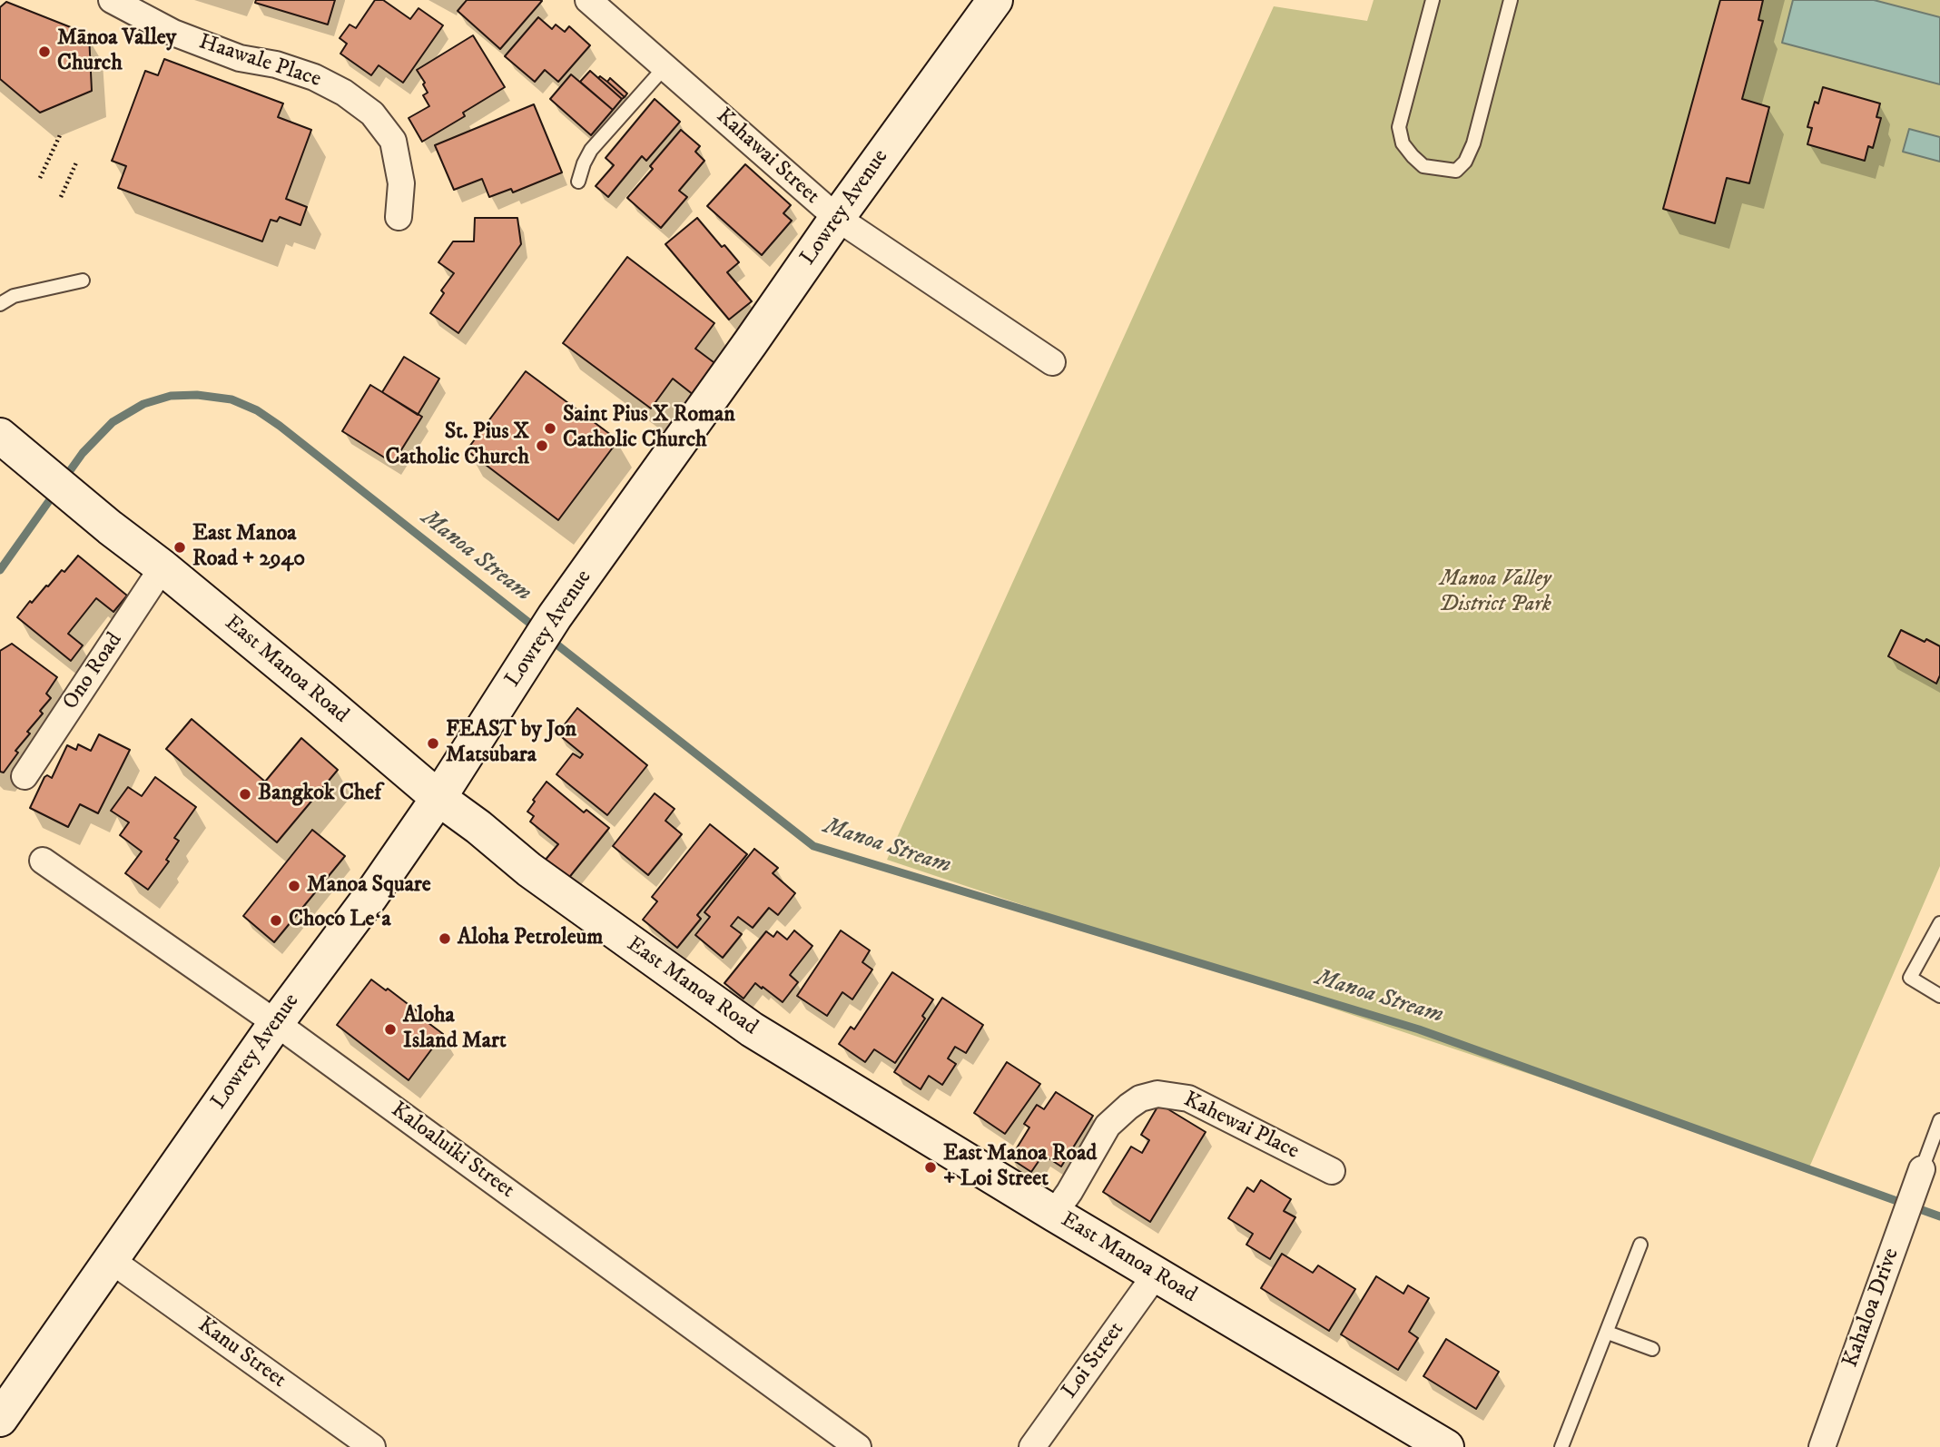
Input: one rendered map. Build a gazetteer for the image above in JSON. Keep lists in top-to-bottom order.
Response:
{
  "streets": {
    "street": [
      "Haawale Place",
      "Kahawai Street",
      "Lowrey Avenue",
      "East Manoa Road",
      "Ono Road",
      "Kahewai Place",
      "Kaloaluiki Street",
      "Kahaloa Drive",
      "Kanu Street",
      "Loi Street"
    ]
  },
  "crossings": [
    ["Kahawai Street", "Lowrey Avenue"],
    ["Lowrey Avenue", "East Manoa Road"],
    ["Lowrey Avenue", "Kaloaluiki Street"],
    ["Lowrey Avenue", "Kanu Street"],
    ["East Manoa Road", "Ono Road"],
    ["East Manoa Road", "Kahewai Place"],
    ["East Manoa Road", "Loi Street"]
  ],
  "water": ["Manoa Stream"],
  "parks": ["Manoa Valley District Park"],
  "places": [
    "Mānoa Valley Church",
    "Saint Pius X Roman Catholic Church",
    "St. Pius X Catholic Church",
    "East Manoa Road + 2940",
    "FEAST by Jon Matsubara",
    "Bangkok Chef",
    "Manoa Square",
    "Choco Leʻa",
    "Aloha Petroleum",
    "Aloha Island Mart",
    "East Manoa Road + Loi Street"
  ]
}
